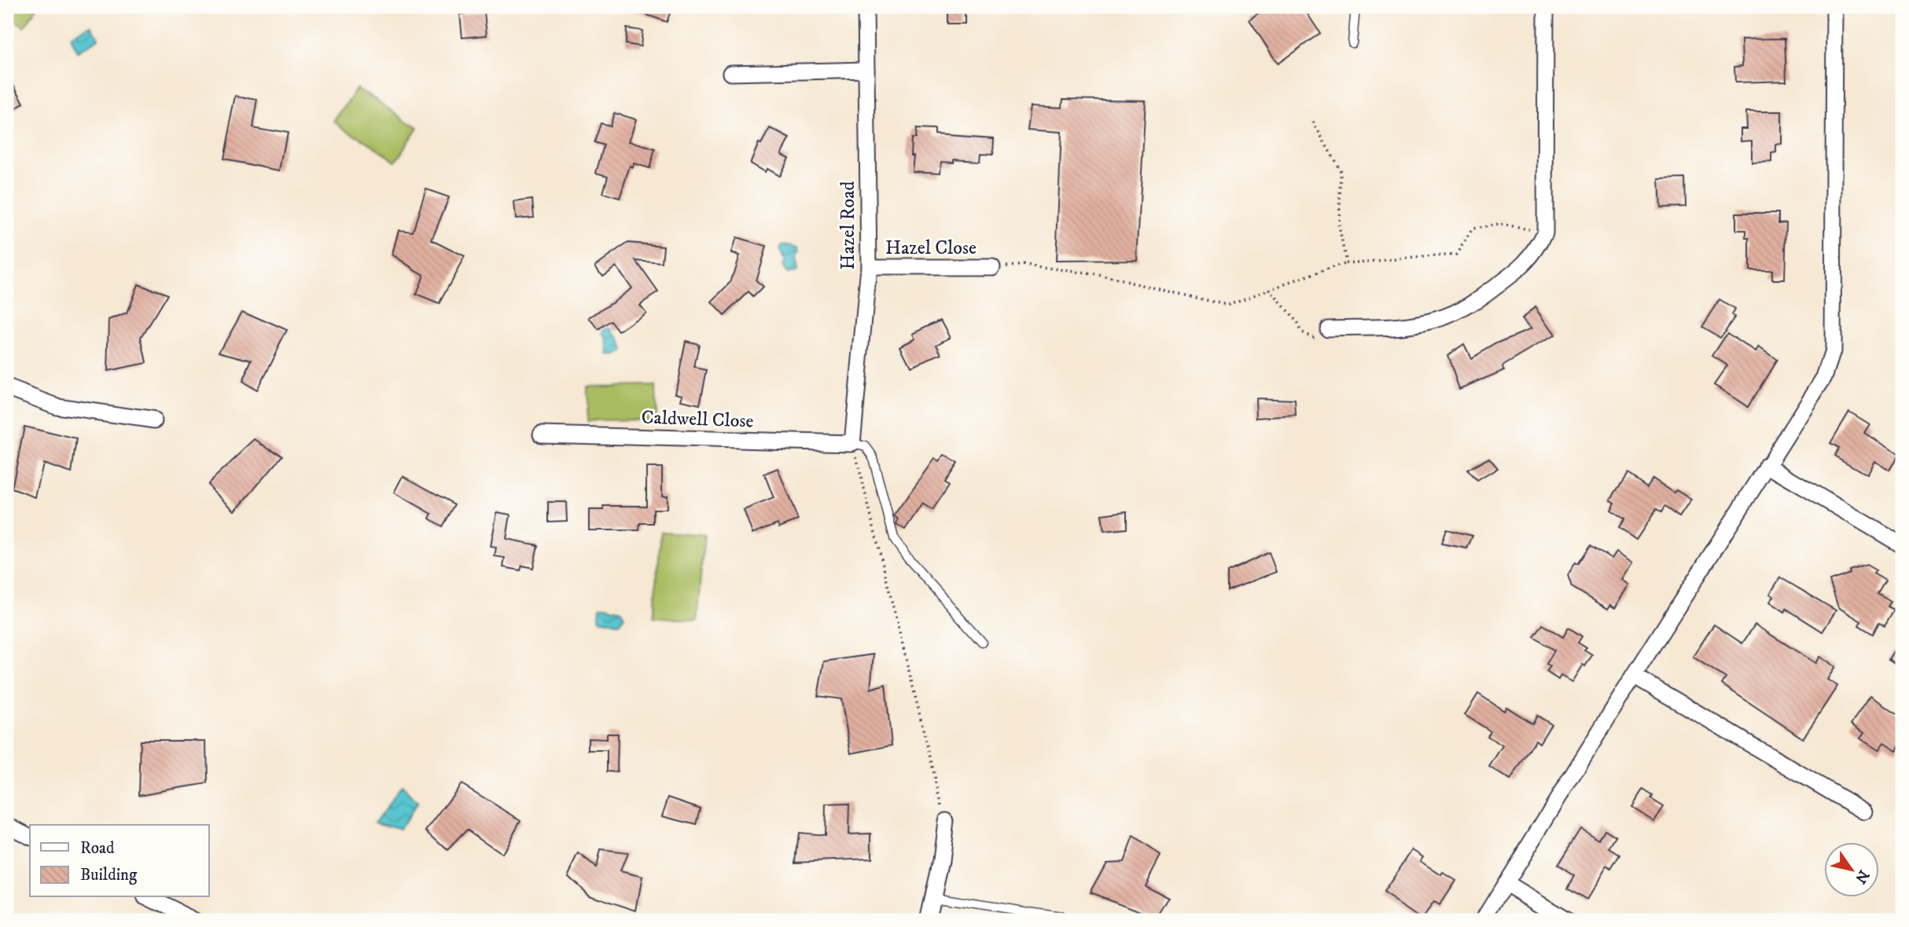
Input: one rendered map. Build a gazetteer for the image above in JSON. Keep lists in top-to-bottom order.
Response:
{
  "streets": {
    "street": ["Hazel Road", "Hazel Close", "Caldwell Close"]
  },
  "crossings": [
    ["Hazel Road", "Hazel Close"],
    ["Hazel Road", "Caldwell Close"]
  ],
  "legend": ["Road", "Building"],
  "north": "bottom right"
}
